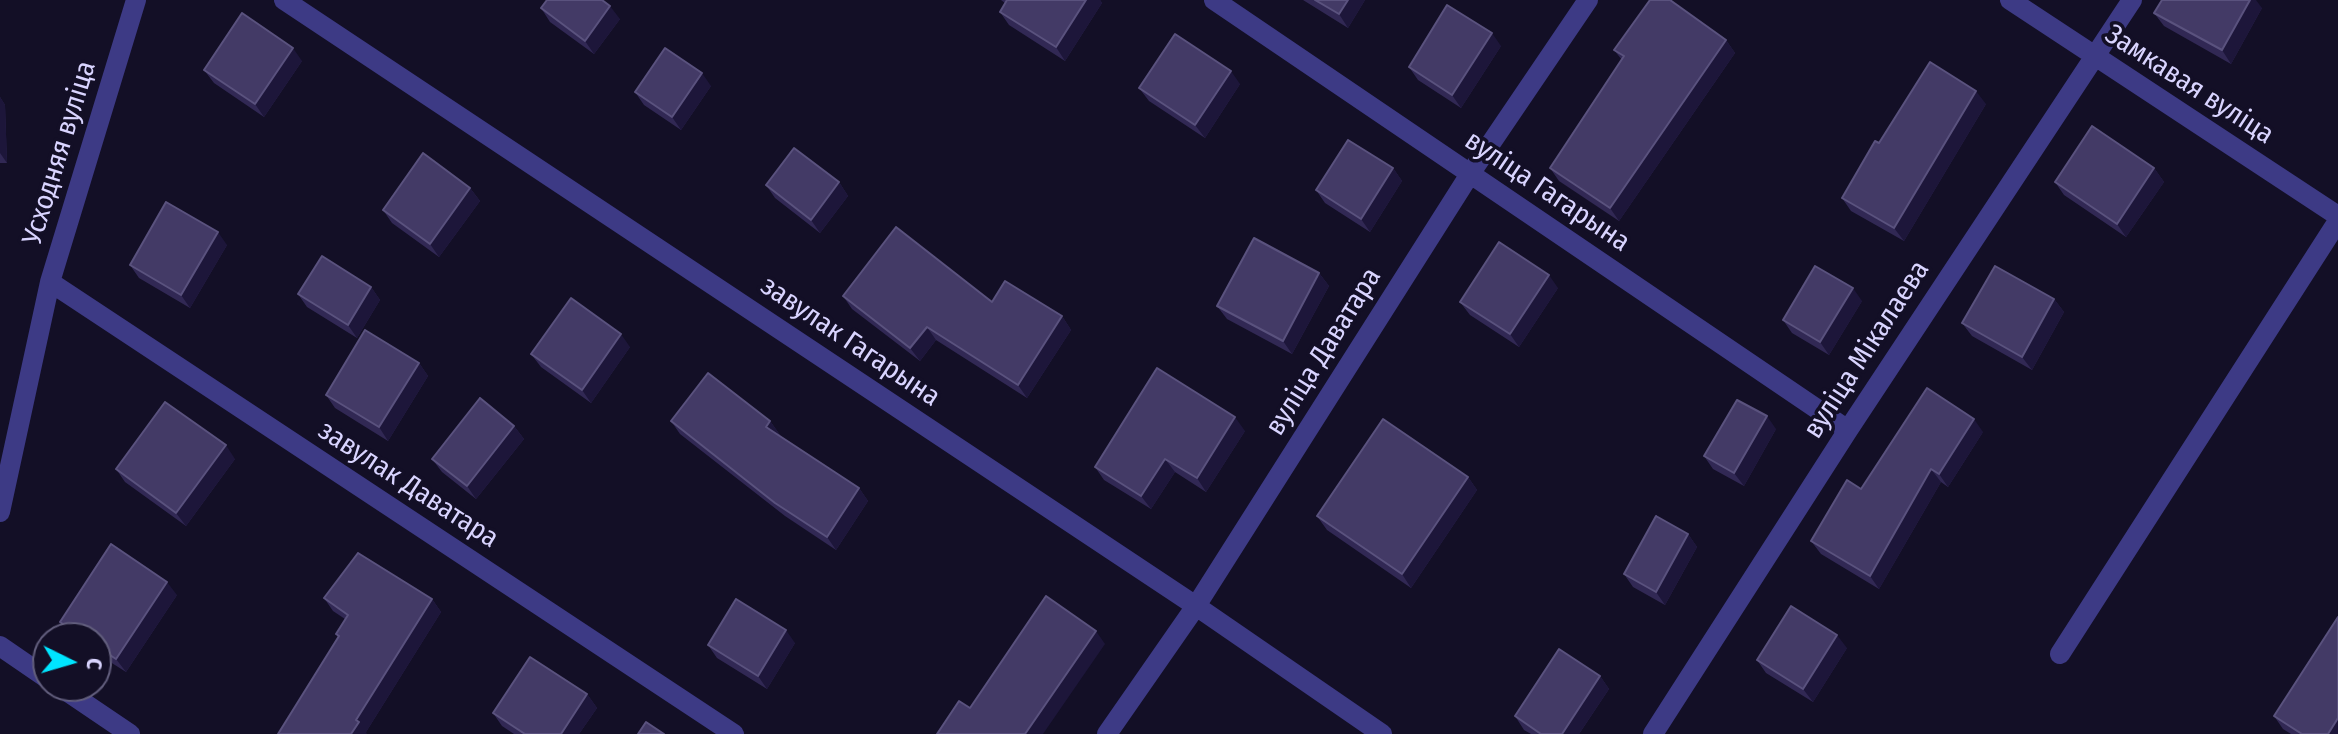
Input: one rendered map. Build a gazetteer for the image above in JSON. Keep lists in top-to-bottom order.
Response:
{
  "streets": {
    "street": [
      "Замкавая вуліца",
      "Усходняя вуліца",
      "вуліца Гагарына",
      "завулак Гагарына",
      "вуліца Мікалаева",
      "вуліца Даватара",
      "завулак Даватара"
    ]
  },
  "crossings": [
    ["Замкавая вуліца", "вуліца Мікалаева"],
    ["Усходняя вуліца", "завулак Даватара"],
    ["вуліца Гагарына", "вуліца Мікалаева"],
    ["вуліца Гагарына", "вуліца Даватара"],
    ["завулак Гагарына", "вуліца Даватара"]
  ],
  "north": "right"
}
